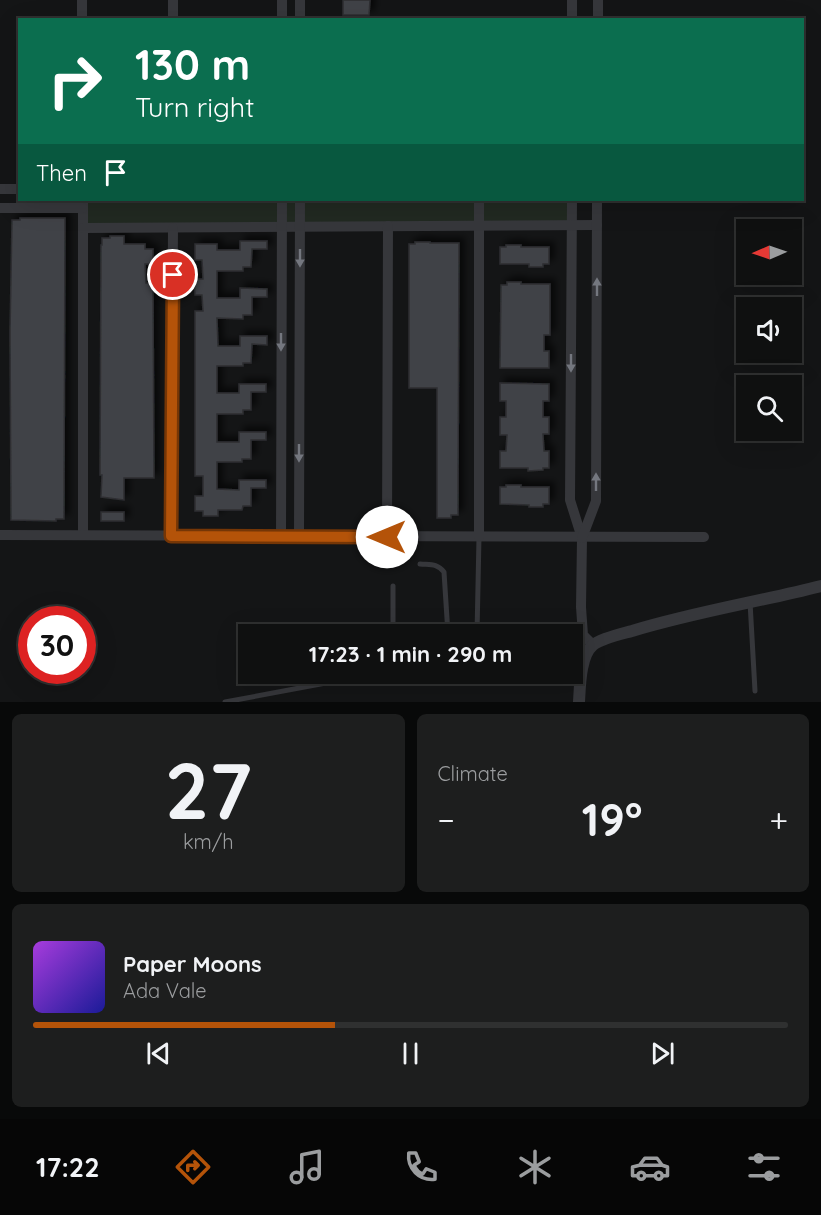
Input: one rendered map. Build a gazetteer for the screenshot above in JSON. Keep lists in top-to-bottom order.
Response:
{
  "north": "left",
  "page": {
    "turn": ["130 m", "Turn right"],
    "then": "Then",
    "limit": "30",
    "trip": "17:23 · 1 min · 290 m",
    "tile": [
      ["27", "km/h"],
      "Climate"
    ],
    "heat": ["−", "19°", "+"],
    "song": ["Paper Moons", "Ada Vale"],
    "tabs": "17:22"
  }
}
